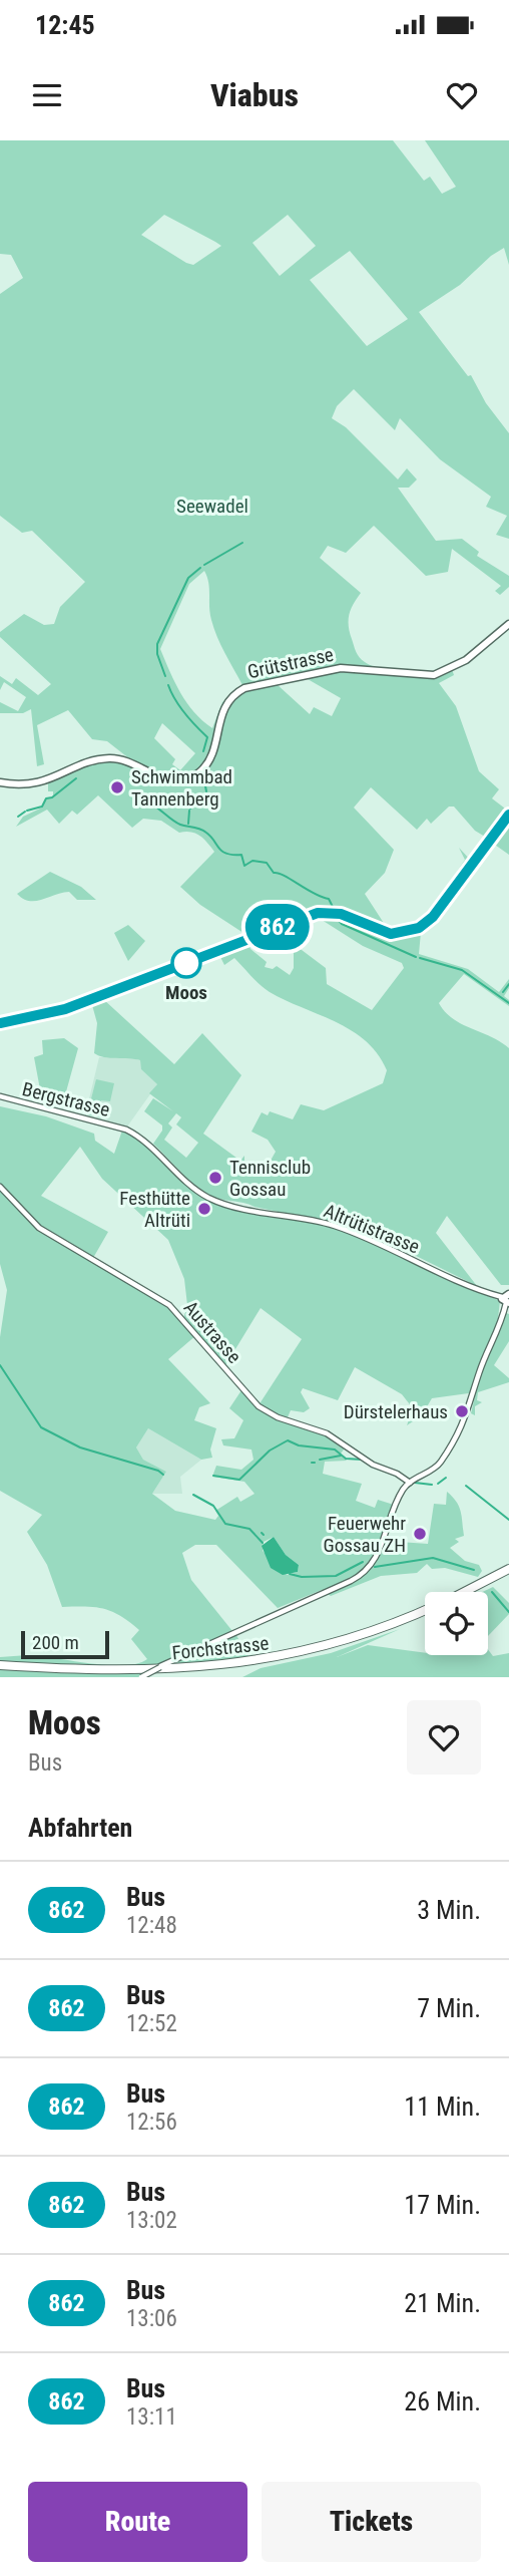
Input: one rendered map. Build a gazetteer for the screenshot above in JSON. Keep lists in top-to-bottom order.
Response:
{
  "streets": {
    "highway": ["Forchstrasse"],
    "main road": ["Grütstrasse"],
    "street": ["Bergstrasse", "Altrütistrasse", "Austrasse"]
  },
  "crossings": [
    ["Bergstrasse", "Altrütistrasse"]
  ],
  "parks": ["Seewadel"],
  "places": [
    "Schwimmbad Tannenberg",
    "Moos",
    "Tennisclub Gossau",
    "Festhütte Altrüti",
    "Dürstelerhaus",
    "Feuerwehr Gossau ZH"
  ],
  "lines": ["bus line 862"],
  "scale_bar": "200 m",
  "page": {
    "status": "12:45",
    "header": "Viabus",
    "on_map": "862",
    "scale": "200 m",
    "heading": [
      ["Moos", "Bus"],
      "Abfahrten"
    ],
    "list": [
      {
        "mark": "862",
        "name": "Bus",
        "note": "12:48",
        "value": "3 Min."
      },
      {
        "mark": "862",
        "name": "Bus",
        "note": "12:52",
        "value": "7 Min."
      },
      {
        "mark": "862",
        "name": "Bus",
        "note": "12:56",
        "value": "11 Min."
      },
      {
        "mark": "862",
        "name": "Bus",
        "note": "13:02",
        "value": "17 Min."
      },
      {
        "mark": "862",
        "name": "Bus",
        "note": "13:06",
        "value": "21 Min."
      },
      {
        "mark": "862",
        "name": "Bus",
        "note": "13:11",
        "value": "26 Min."
      }
    ],
    "buttons": ["Route", "Tickets"]
  }
}
